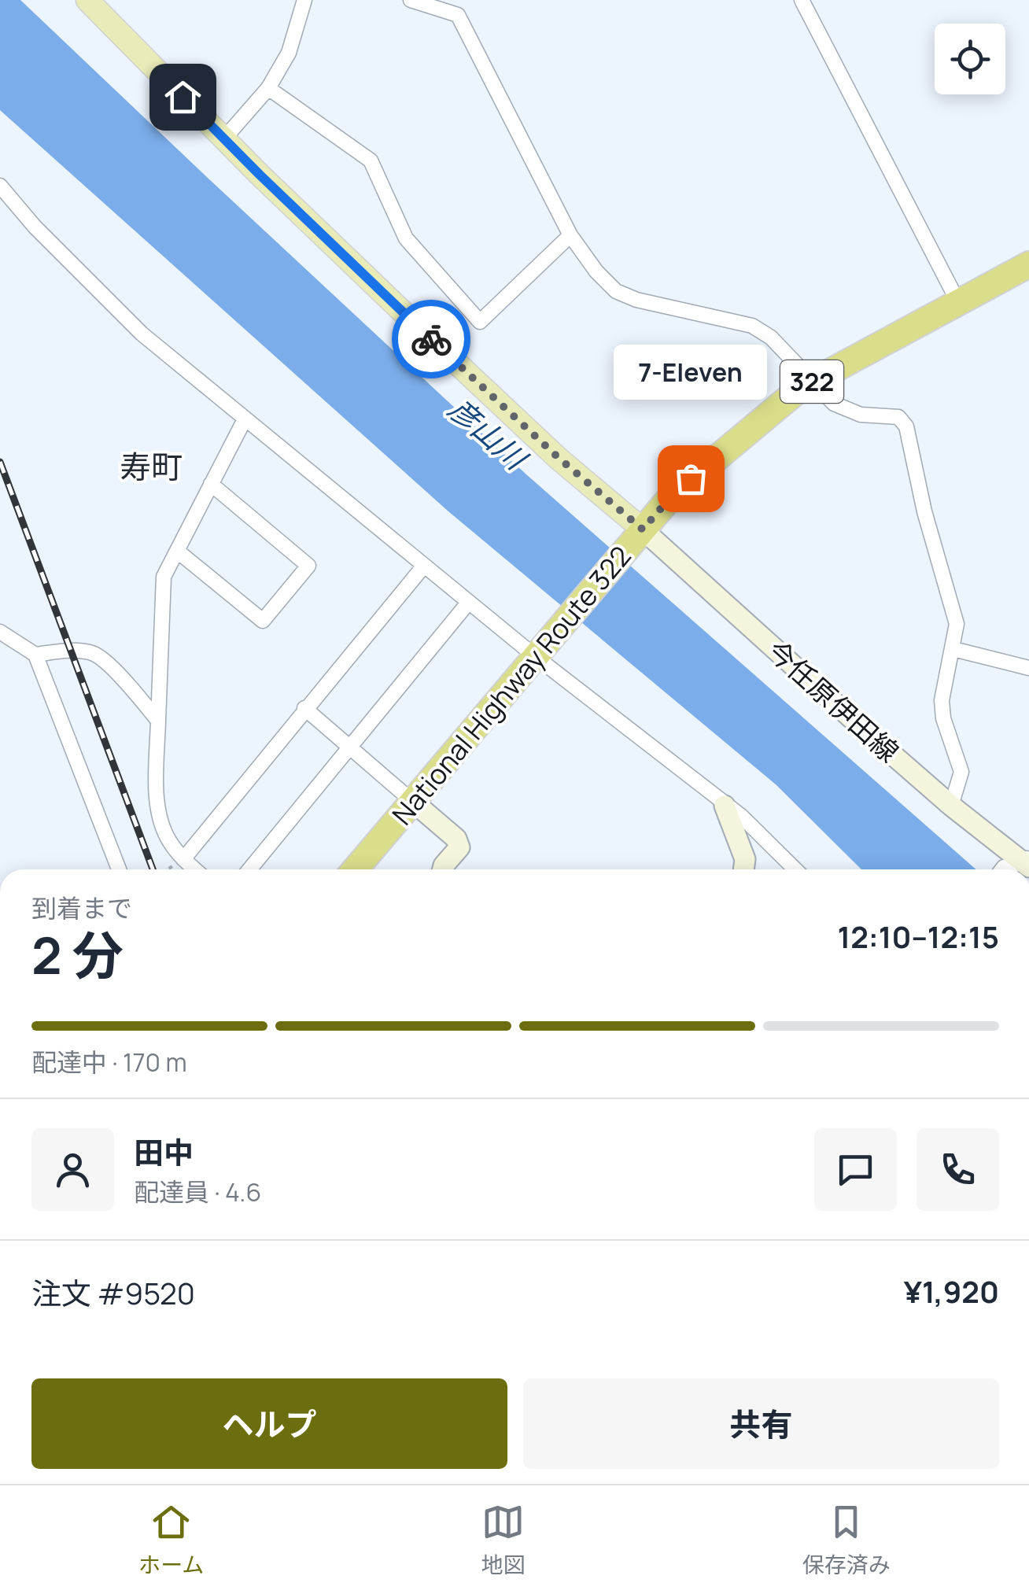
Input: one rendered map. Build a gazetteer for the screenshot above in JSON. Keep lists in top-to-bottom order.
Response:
{
  "streets": {
    "highway": ["322", "National Highway Route 322"],
    "main road": ["今任原伊田線"]
  },
  "crossings": [
    ["National Highway Route 322", "今任原伊田線"]
  ],
  "districts": ["寿町"],
  "water": ["彦山川"],
  "places": ["7-Eleven"],
  "page": {
    "bubble": "7-Eleven",
    "heading": ["2 分", "到着まで", "12:10–12:15"],
    "panel": [
      "田中",
      "配達員 · 4.6",
      "注文 #9520",
      "¥1,920"
    ],
    "bar": "配達中 · 170 m",
    "buttons": ["ヘルプ", "共有"],
    "tabs": ["ホーム", "地図", "保存済み"]
  }
}
